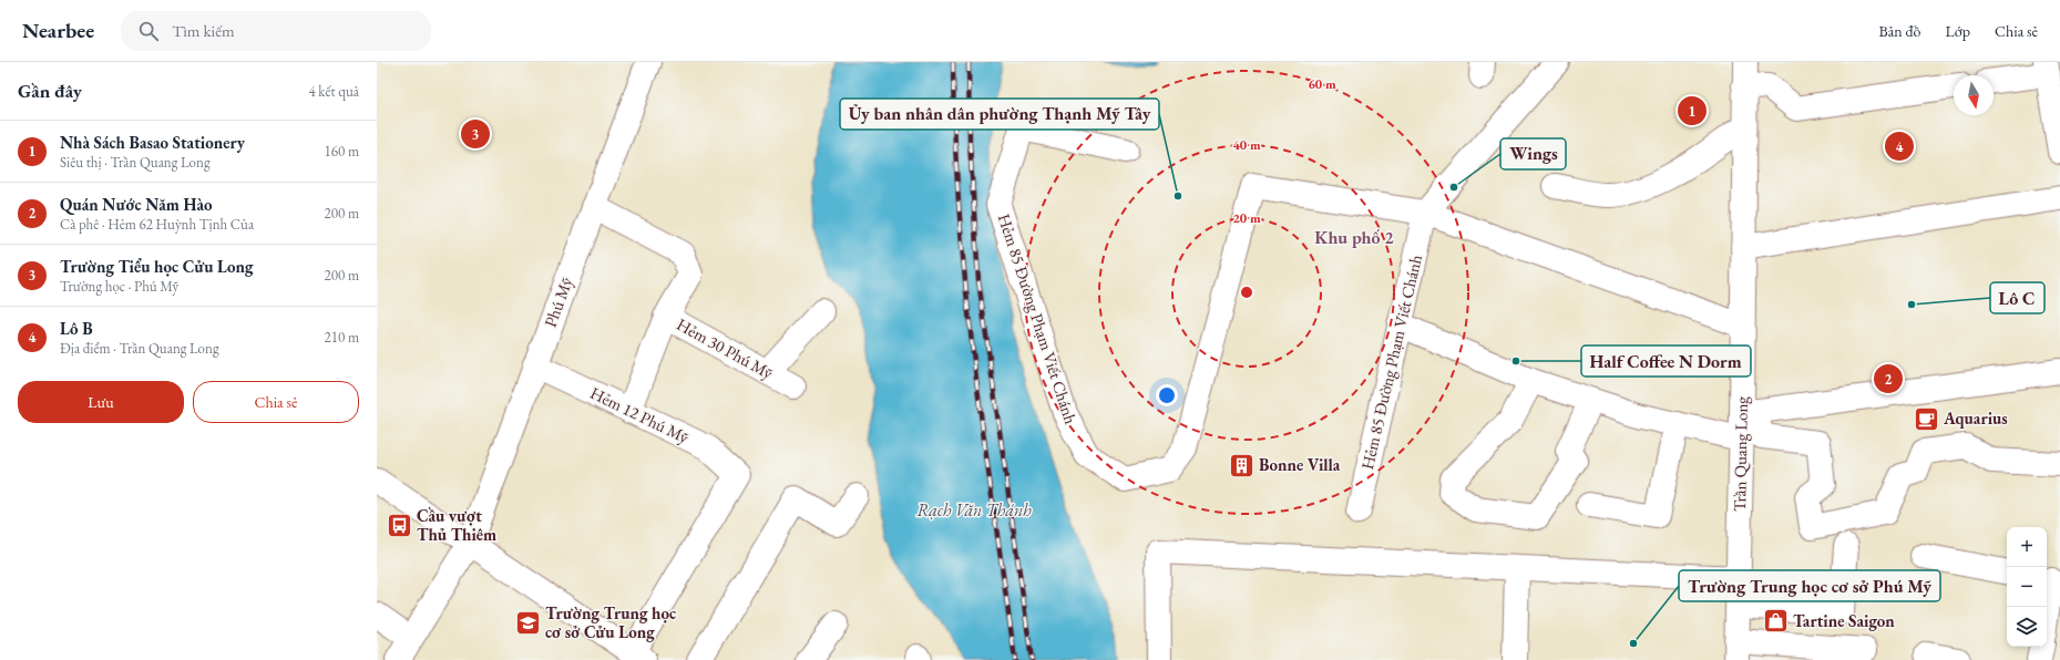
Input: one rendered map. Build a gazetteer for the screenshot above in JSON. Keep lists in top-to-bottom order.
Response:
{
  "streets": {
    "street": [
      "Phú Mỹ",
      "Hẻm 85 Đường Phạm Viết Chánh",
      "Hẻm 30 Phú Mỹ",
      "Hẻm 12 Phú Mỹ",
      "Trần Quang Long"
    ]
  },
  "crossings": [
    ["Phú Mỹ", "Hẻm 30 Phú Mỹ"],
    ["Phú Mỹ", "Hẻm 12 Phú Mỹ"]
  ],
  "districts": ["Khu phố 2"],
  "water": ["Rạch Văn Thánh"],
  "places": {
    "other": [
      "Wings",
      "Ủy ban nhân dân phường Thạnh Mỹ Tây",
      "Lô C",
      "Half Coffee N Dorm",
      "Trường Trung học cơ sở Phú Mỹ"
    ],
    "cafe": ["Aquarius"],
    "building": ["Bonne Villa"],
    "bus stop": ["Cầu vượt Thủ Thiêm"],
    "shop": ["Tartine Saigon"],
    "school or university": ["Trường Trung học cơ sở Cửu Long"]
  },
  "north": "bottom",
  "page": {
    "header": "Nearbee",
    "search": "Tìm kiếm",
    "nav": ["Bản đồ", "Lớp", "Chia sẻ"],
    "heading": ["Gần đây", "4 kết quả"],
    "pins": [
      "1",
      "3",
      "4",
      "2"
    ],
    "list": [
      {
        "mark": "1",
        "name": "Nhà Sách Basao Stationery",
        "note": "Siêu thị · Trần Quang Long",
        "value": "160 m"
      },
      {
        "mark": "2",
        "name": "Quán Nước Năm Hào",
        "note": "Cà phê · Hẻm 62 Huỳnh Tịnh Của",
        "value": "200 m"
      },
      {
        "mark": "3",
        "name": "Trường Tiểu học Cửu Long",
        "note": "Trường học · Phú Mỹ",
        "value": "200 m"
      },
      {
        "mark": "4",
        "name": "Lô B",
        "note": "Địa điểm · Trần Quang Long",
        "value": "210 m"
      }
    ],
    "buttons": ["Lưu", "Chia sẻ"],
    "map_buttons": ["+", "−"]
  },
  "rings": ["60 m", "40 m", "20 m"]
}
